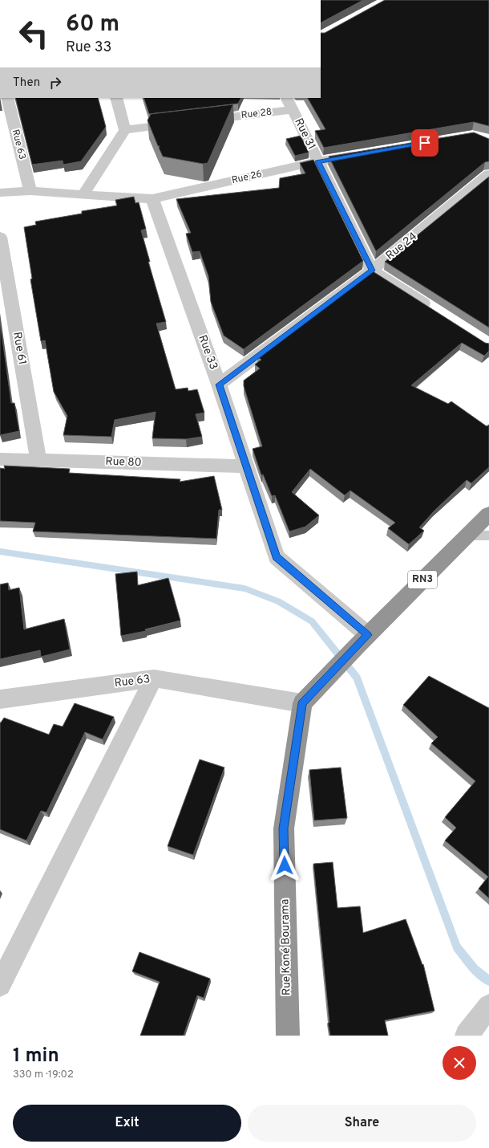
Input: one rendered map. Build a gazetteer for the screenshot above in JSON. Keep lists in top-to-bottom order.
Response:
{
  "streets": {
    "highway": ["RN3", "Rue Koné Bourama"],
    "street": [
      "Rue 28",
      "Rue 31",
      "Rue 63",
      "Rue 26",
      "Rue 24",
      "Rue 61",
      "Rue 33",
      "Rue 80"
    ]
  },
  "crossings": [
    ["Rue 28", "Rue 31"],
    ["Rue 31", "Rue 26"],
    ["Rue 31", "Rue 24"],
    ["Rue 63", "Rue 26"],
    ["Rue 63", "RN3"],
    ["Rue 63", "Rue Koné Bourama"],
    ["Rue 26", "Rue 33"],
    ["Rue 24", "Rue 33"],
    ["Rue 61", "Rue 80"],
    ["Rue 33", "Rue 80"],
    ["Rue 33", "RN3"],
    ["RN3", "Rue Koné Bourama"]
  ],
  "page": {
    "turn": ["60 m", "Rue 33"],
    "then": "Then",
    "heading": ["1 min", "330 m · 19:02"],
    "buttons": ["Exit", "Share"]
  }
}
